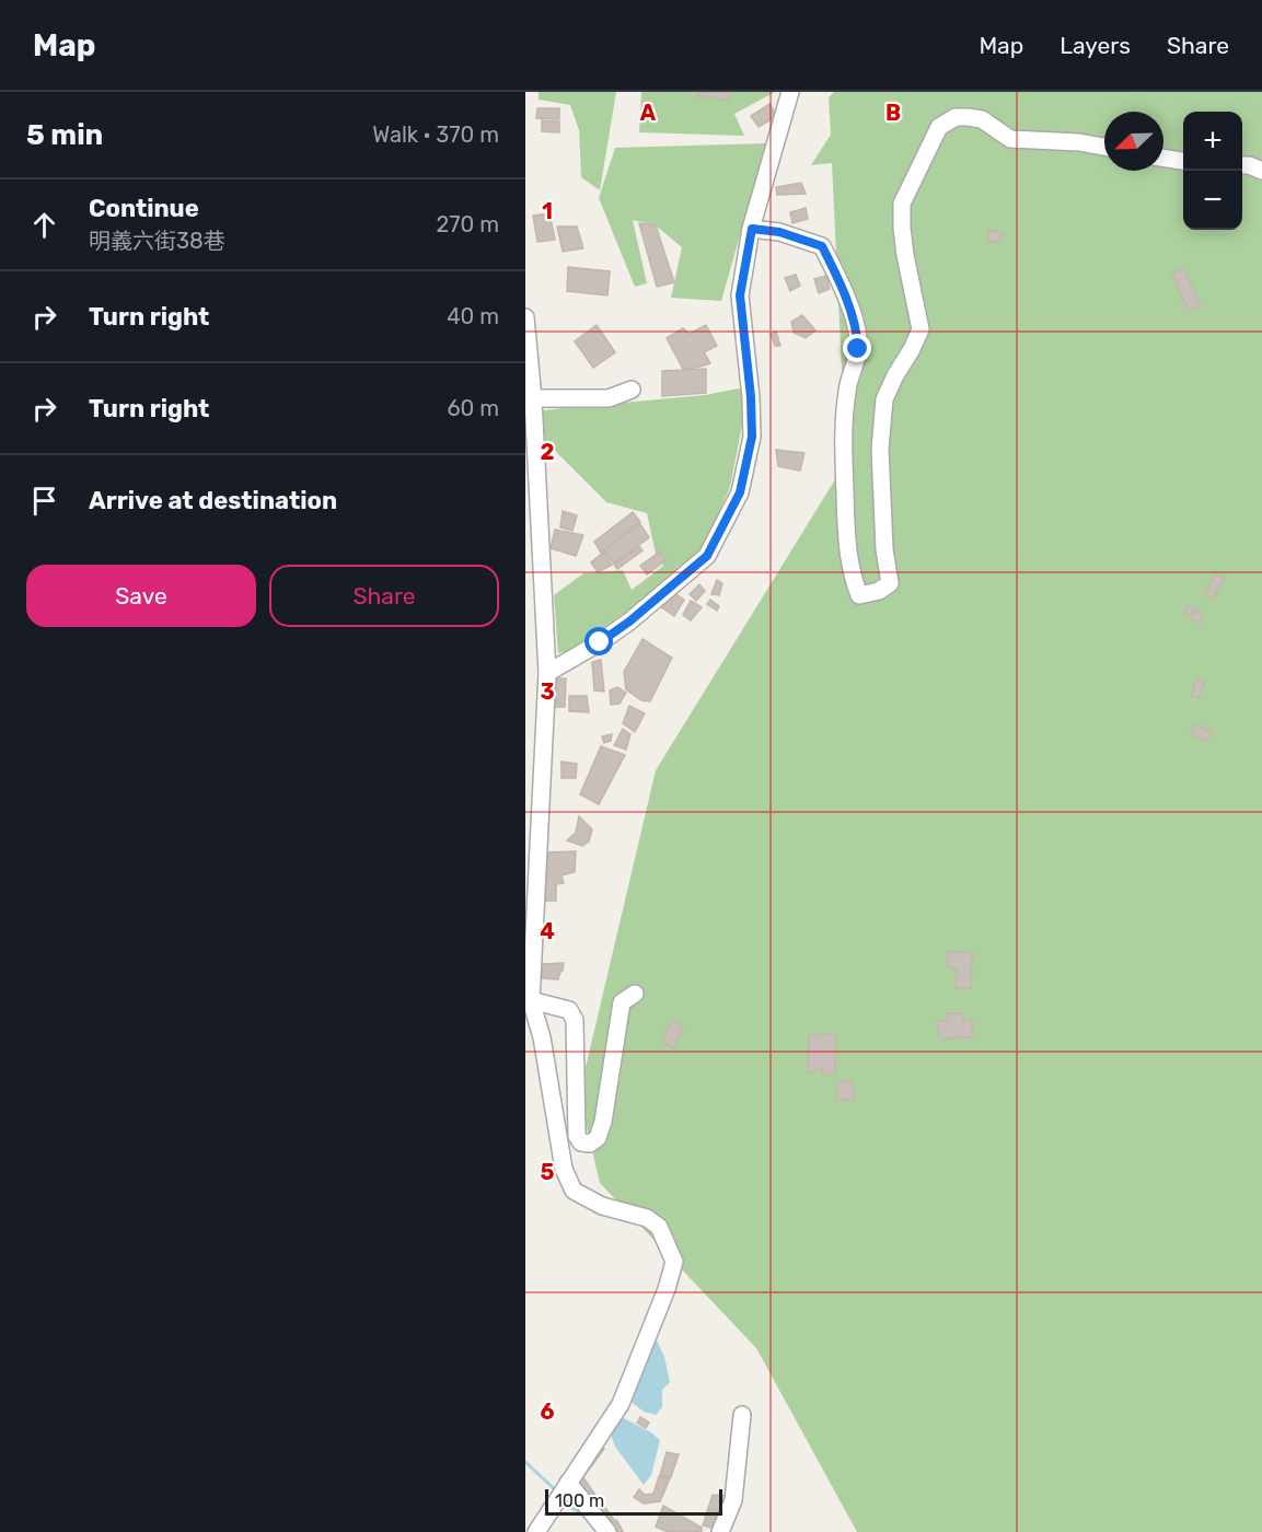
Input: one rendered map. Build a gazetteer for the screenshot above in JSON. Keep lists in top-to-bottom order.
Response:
{
  "scale_bar": "100 m",
  "north": "bottom left",
  "page": {
    "header": "Map",
    "nav": ["Map", "Layers", "Share"],
    "heading": ["5 min", "Walk · 370 m"],
    "map_buttons": ["+", "−"],
    "list": [
      ["Continue", "明義六街38巷", "270 m"],
      ["Turn right", "40 m"],
      ["Turn right", "60 m"],
      "Arrive at destination"
    ],
    "buttons": ["Save", "Share"],
    "scale": "100 m"
  },
  "grid": {
    "columns": ["A", "B"],
    "rows": [
      "1",
      "2",
      "3",
      "4",
      "5",
      "6"
    ]
  }
}
